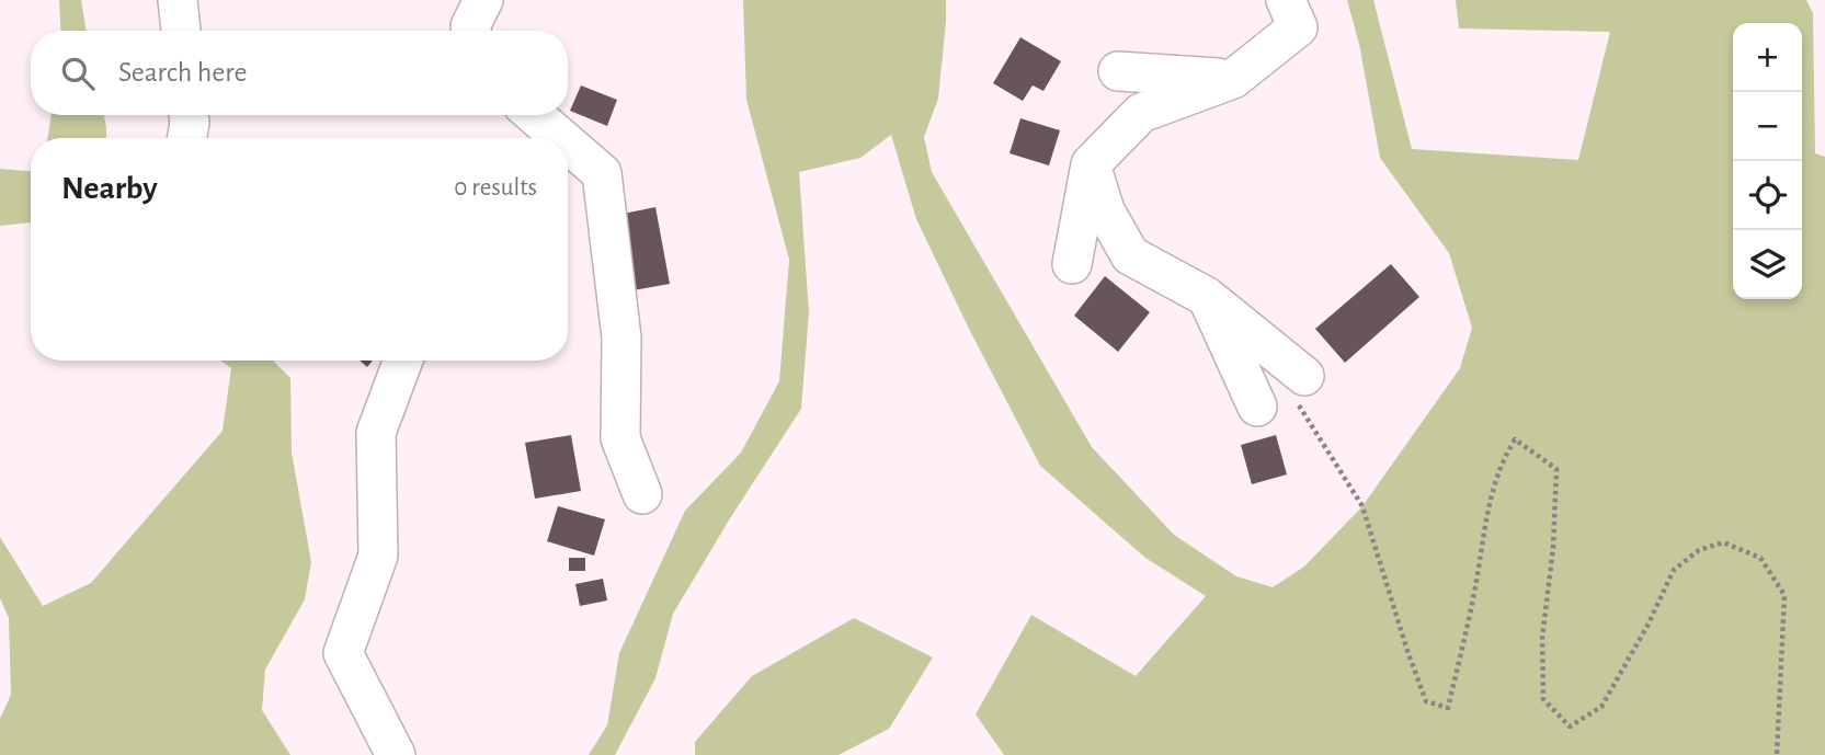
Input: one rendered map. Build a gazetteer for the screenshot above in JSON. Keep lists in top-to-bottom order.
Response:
{
  "page": {
    "map_buttons": ["+", "−"],
    "search": "Search here",
    "heading": ["Nearby", "0 results"]
  }
}
